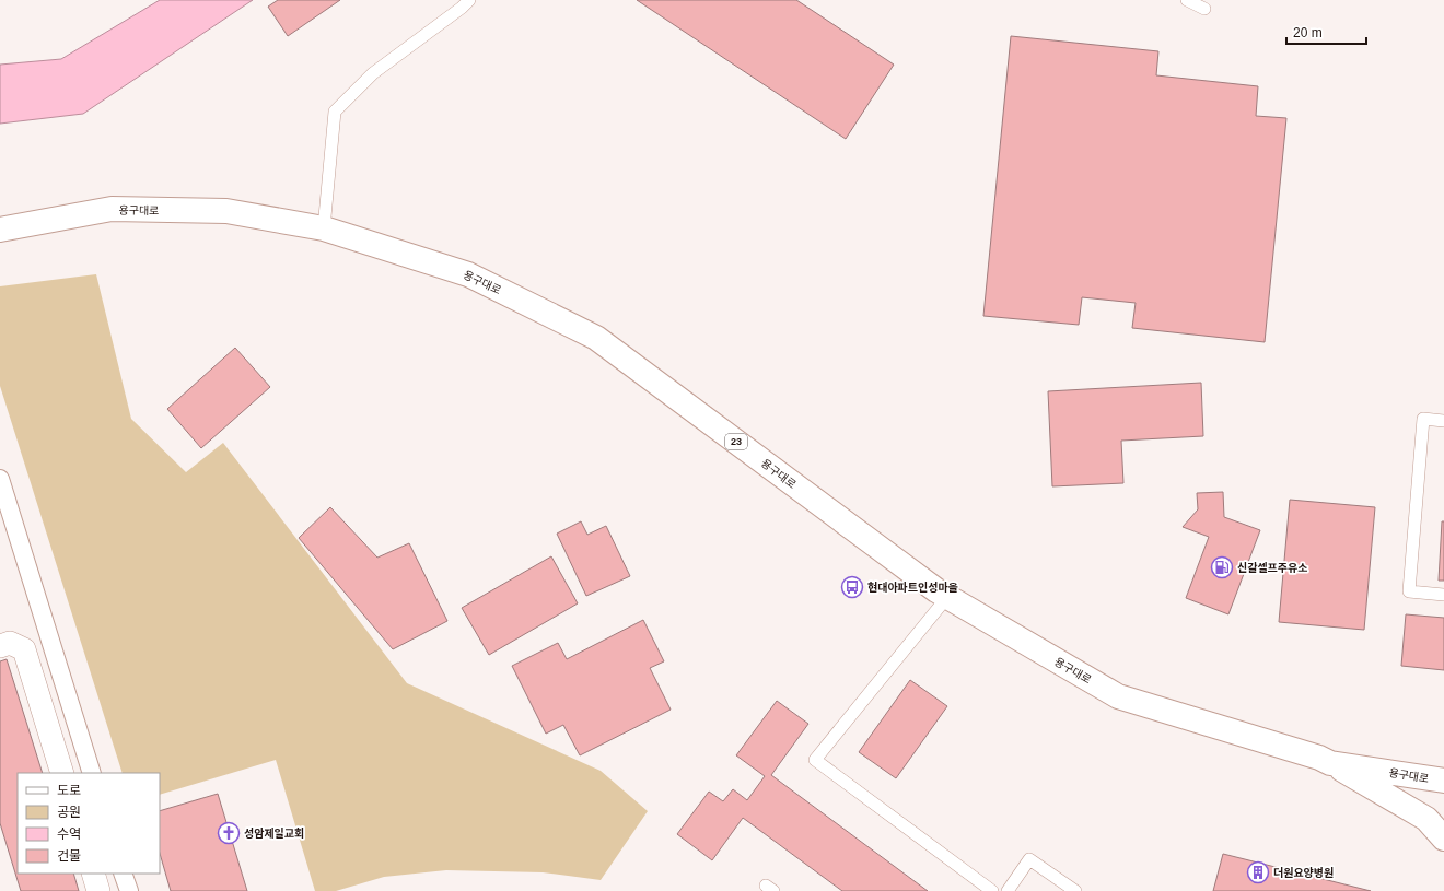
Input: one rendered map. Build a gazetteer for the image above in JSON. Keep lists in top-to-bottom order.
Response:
{
  "streets": {
    "main road": ["용구대로", "23"]
  },
  "places": {
    "fuel station": ["신갈셀프주유소"],
    "bus stop": ["현대아파트인성마을"],
    "church": ["성암제일교회"],
    "building": ["더원요양병원"]
  },
  "legend": [
    "도로",
    "공원",
    "수역",
    "건물"
  ],
  "scale_bar": "20 m"
}
